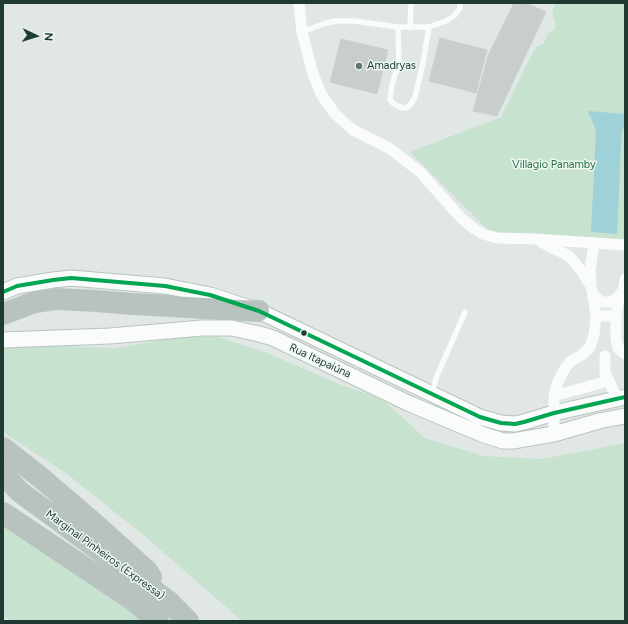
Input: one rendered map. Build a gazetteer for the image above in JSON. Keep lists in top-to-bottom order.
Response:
{
  "streets": {
    "highway": ["Marginal Pinheiros (Expressa)"],
    "main road": ["Rua Itapaiúna"]
  },
  "parks": ["Villagio Panamby"],
  "places": ["Amadryas"],
  "north": "right"
}
